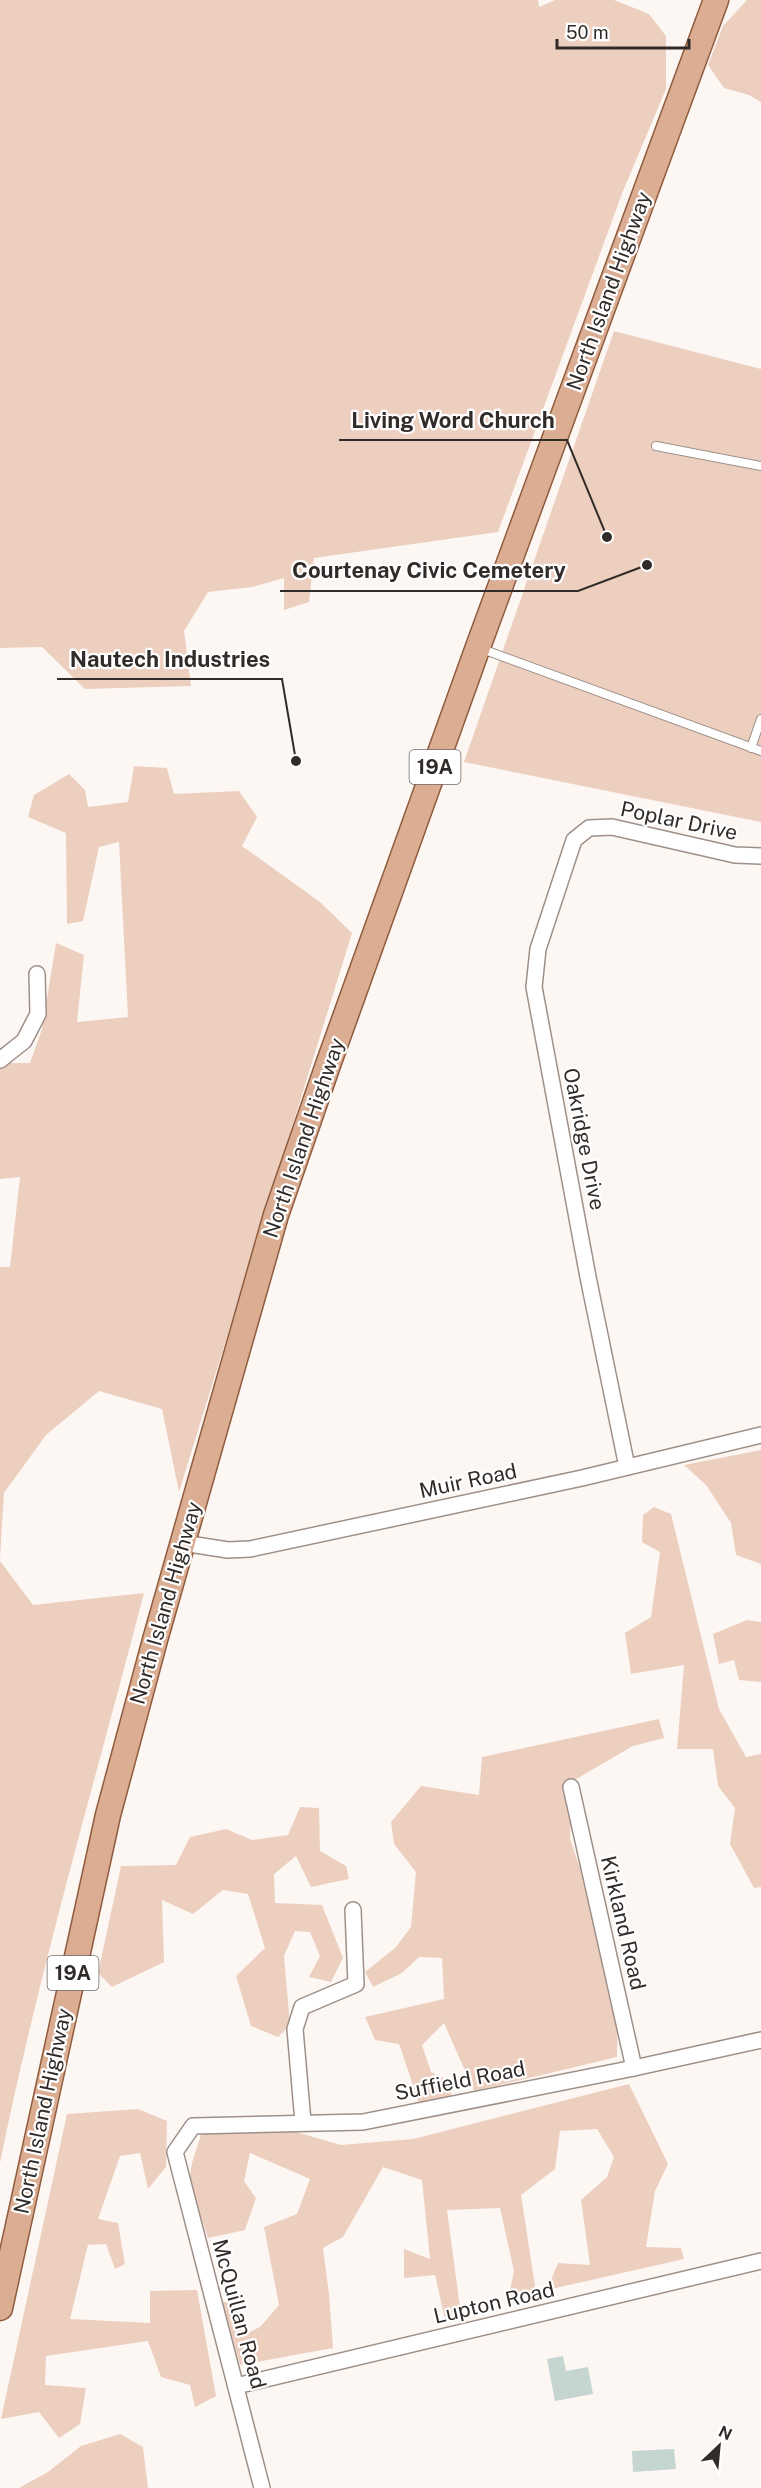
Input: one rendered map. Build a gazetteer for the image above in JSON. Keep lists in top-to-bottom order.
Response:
{
  "streets": {
    "main road": ["North Island Highway", "19A"],
    "street": [
      "Poplar Drive",
      "Oakridge Drive",
      "Muir Road",
      "Kirkland Road",
      "Suffield Road",
      "Lupton Road",
      "McQuillan Road"
    ]
  },
  "crossings": [
    ["North Island Highway", "Muir Road"],
    ["Poplar Drive", "Oakridge Drive"],
    ["Oakridge Drive", "Muir Road"],
    ["Kirkland Road", "Suffield Road"],
    ["Suffield Road", "McQuillan Road"],
    ["Lupton Road", "McQuillan Road"]
  ],
  "places": ["Living Word Church", "Courtenay Civic Cemetery", "Nautech Industries"],
  "scale_bar": "50 m",
  "north": "top right"
}
